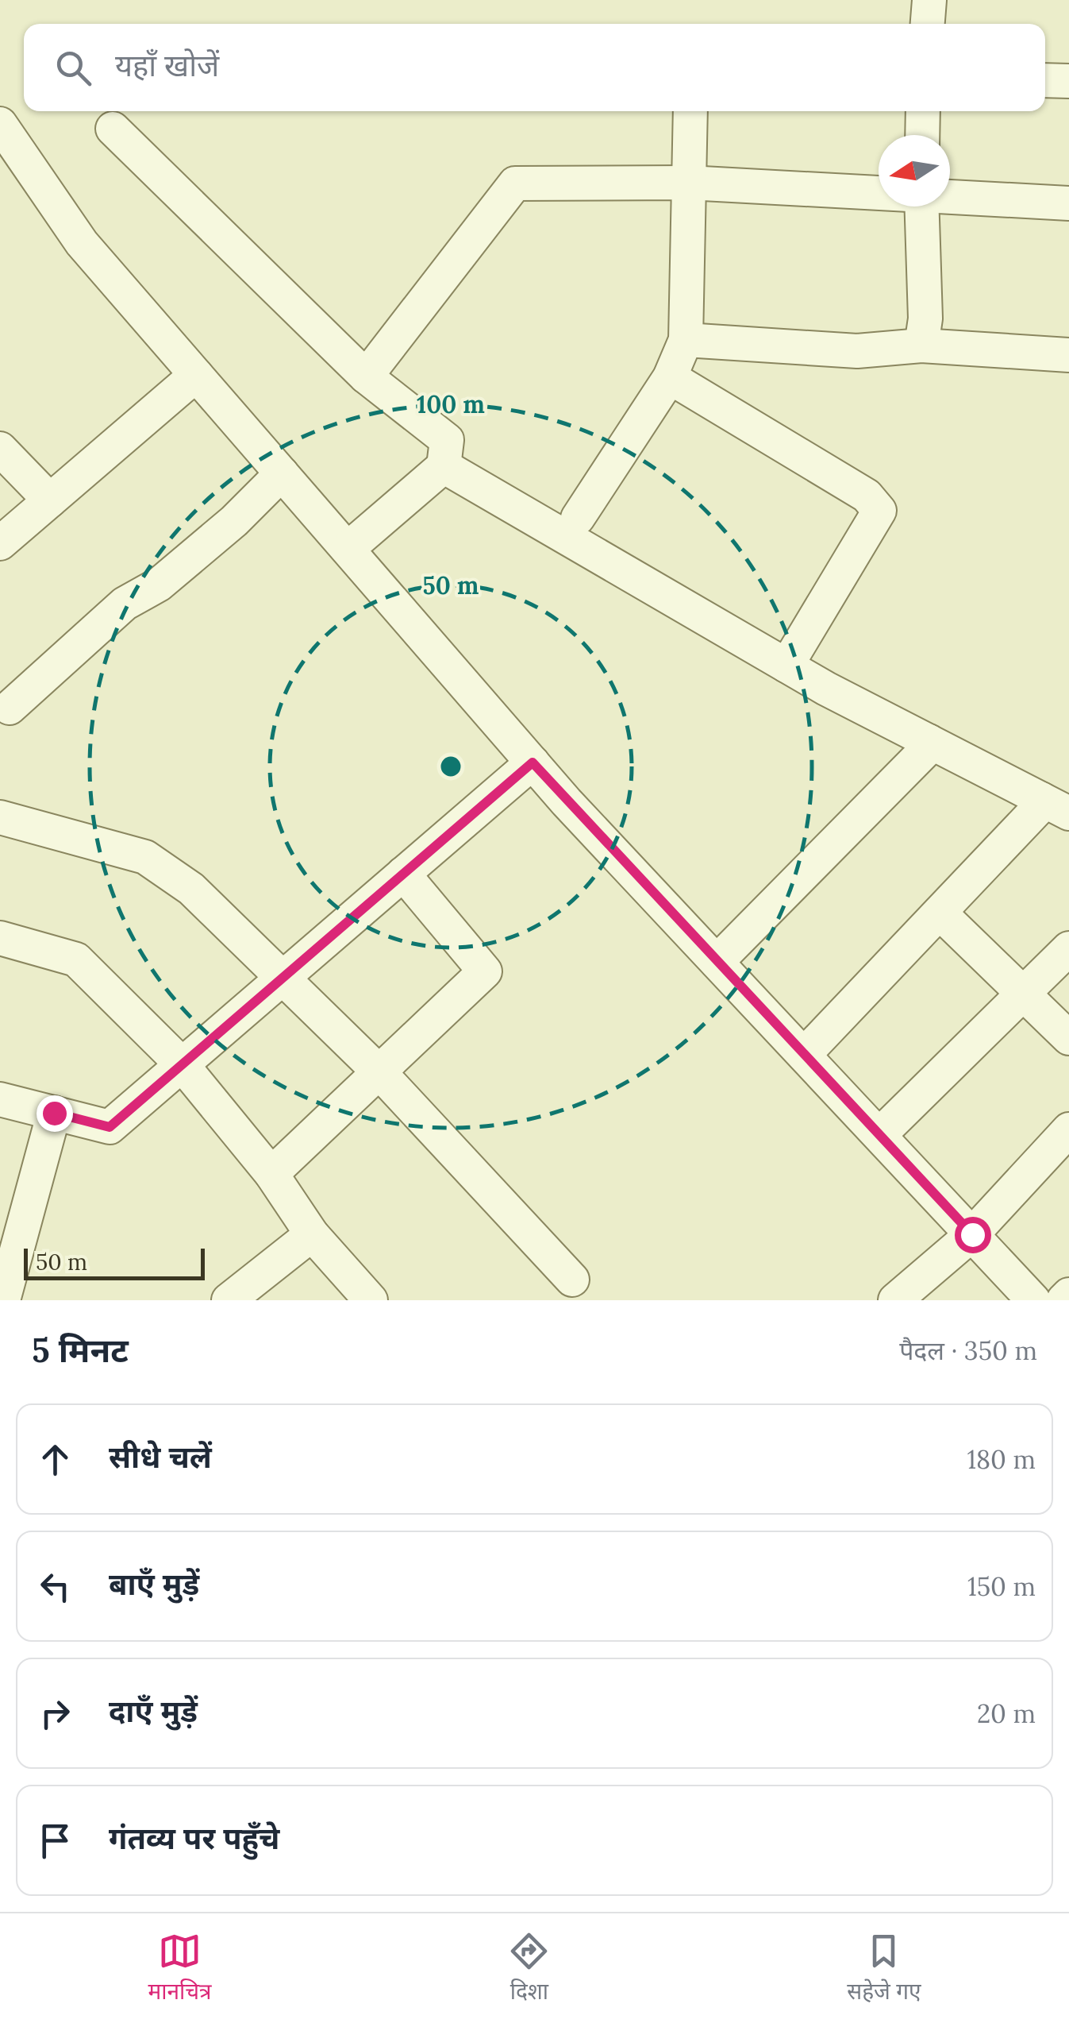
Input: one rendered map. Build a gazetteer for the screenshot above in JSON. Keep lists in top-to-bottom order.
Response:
{
  "scale_bar": "50 m",
  "north": "left",
  "page": {
    "search": "यहाँ खोजें",
    "scale": "50 m",
    "heading": ["5 मिनट", "पैदल · 350 m"],
    "list": [
      ["सीधे चलें", "180 m"],
      ["बाएँ मुड़ें", "150 m"],
      ["दाएँ मुड़ें", "20 m"],
      "गंतव्य पर पहुँचे"
    ],
    "nav": ["मानचित्र", "दिशा", "सहेजे गए"]
  },
  "rings": ["100 m", "50 m"]
}
